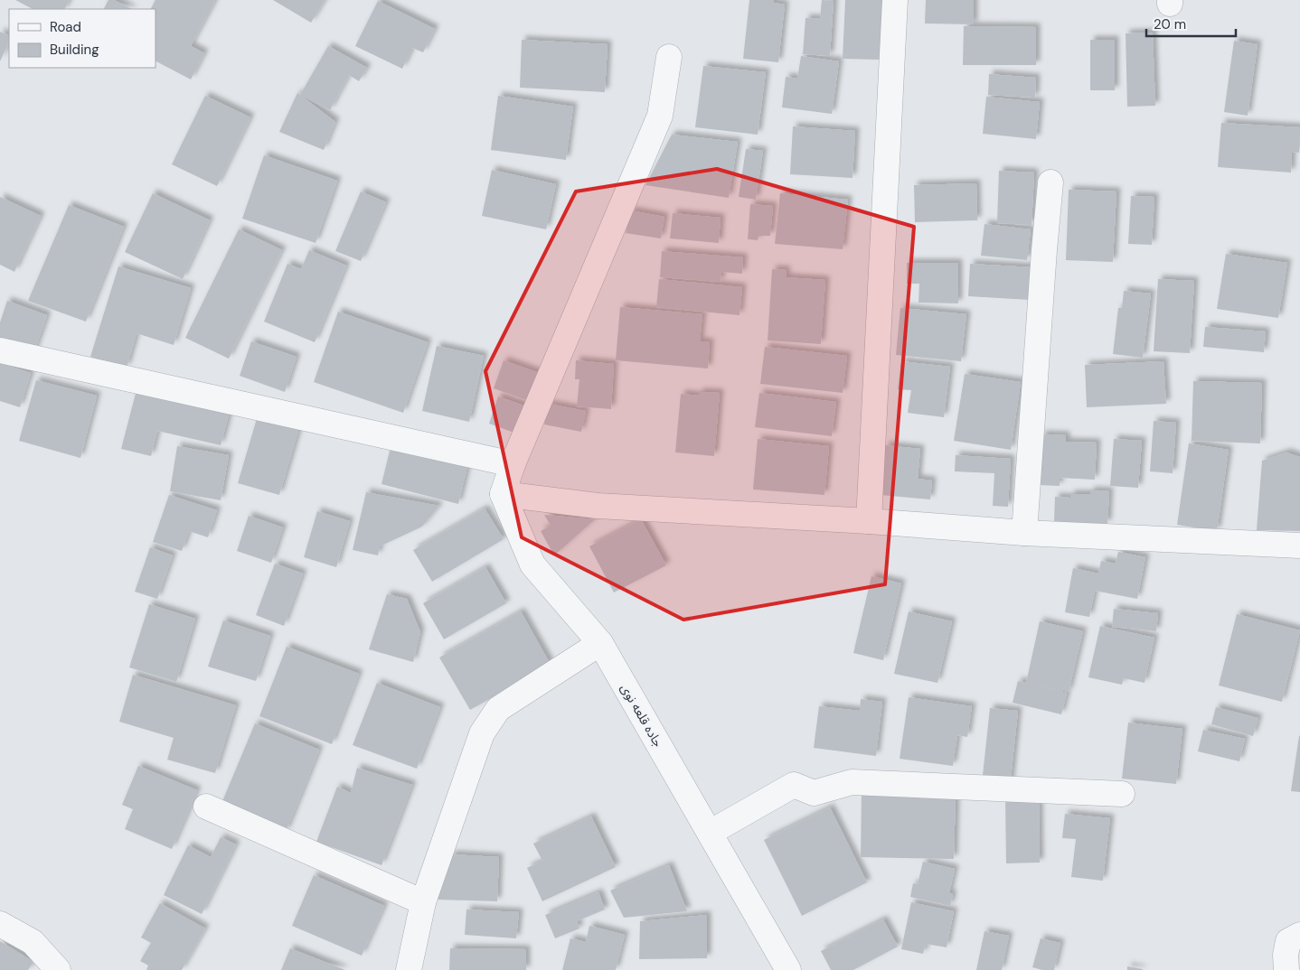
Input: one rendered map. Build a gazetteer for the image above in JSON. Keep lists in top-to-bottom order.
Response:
{
  "streets": {
    "street": ["جاده قلعه نوی"]
  },
  "legend": ["Road", "Building"],
  "scale_bar": "20 m"
}
